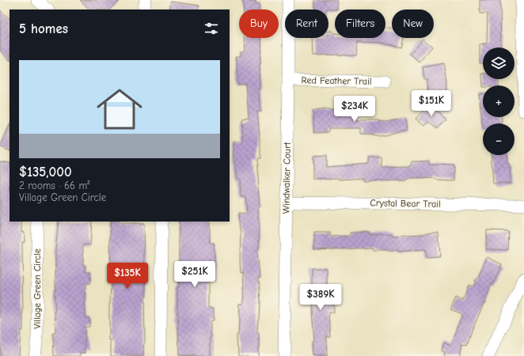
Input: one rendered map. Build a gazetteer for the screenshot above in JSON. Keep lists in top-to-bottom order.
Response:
{
  "streets": {
    "street": [
      "Red Feather Trail",
      "Windwalker Court",
      "Crystal Bear Trail",
      "Village Green Circle"
    ]
  },
  "crossings": [
    ["Red Feather Trail", "Windwalker Court"],
    ["Windwalker Court", "Crystal Bear Trail"]
  ],
  "page": {
    "chip": [
      "Buy",
      "Rent",
      "Filters",
      "New"
    ],
    "heading": "5 homes",
    "map_buttons": ["+", "−"],
    "list": [
      {
        "name": "$135,000",
        "note": "2 rooms · 66 m² · Village Green Circle"
      }
    ],
    "price": [
      "$151K",
      "$234K",
      "$251K",
      "$135K",
      "$389K"
    ]
  }
}
